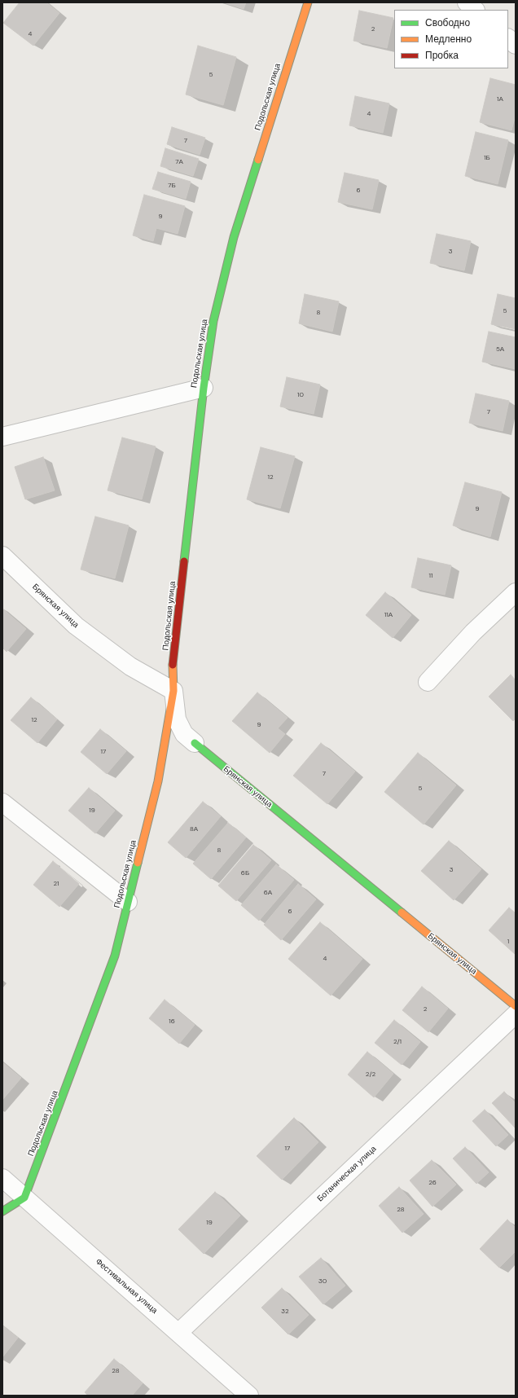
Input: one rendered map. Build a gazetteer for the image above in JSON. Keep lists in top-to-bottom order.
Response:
{
  "streets": {
    "street": [
      "Подольская улица",
      "Брянская улица",
      "Ботаническая улица",
      "Фестивальная улица"
    ]
  },
  "crossings": [
    ["Подольская улица", "Брянская улица"],
    ["Подольская улица", "Фестивальная улица"],
    ["Ботаническая улица", "Фестивальная улица"]
  ],
  "house_numbers": [
    "2",
    "4",
    "5",
    "1А",
    "4",
    "7",
    "1Б",
    "7А",
    "7Б",
    "6",
    "9",
    "3",
    "5",
    "8",
    "5А",
    "10",
    "7",
    "12",
    "9",
    "11",
    "11А",
    "12",
    "9",
    "17",
    "7",
    "5",
    "19",
    "8А",
    "8",
    "3",
    "6Б",
    "21",
    "6А",
    "6",
    "1",
    "4",
    "2",
    "16",
    "2/1",
    "2/2",
    "17",
    "26",
    "28",
    "19",
    "30",
    "32",
    "28"
  ],
  "legend": ["Свободно", "Медленно", "Пробка"]
}
